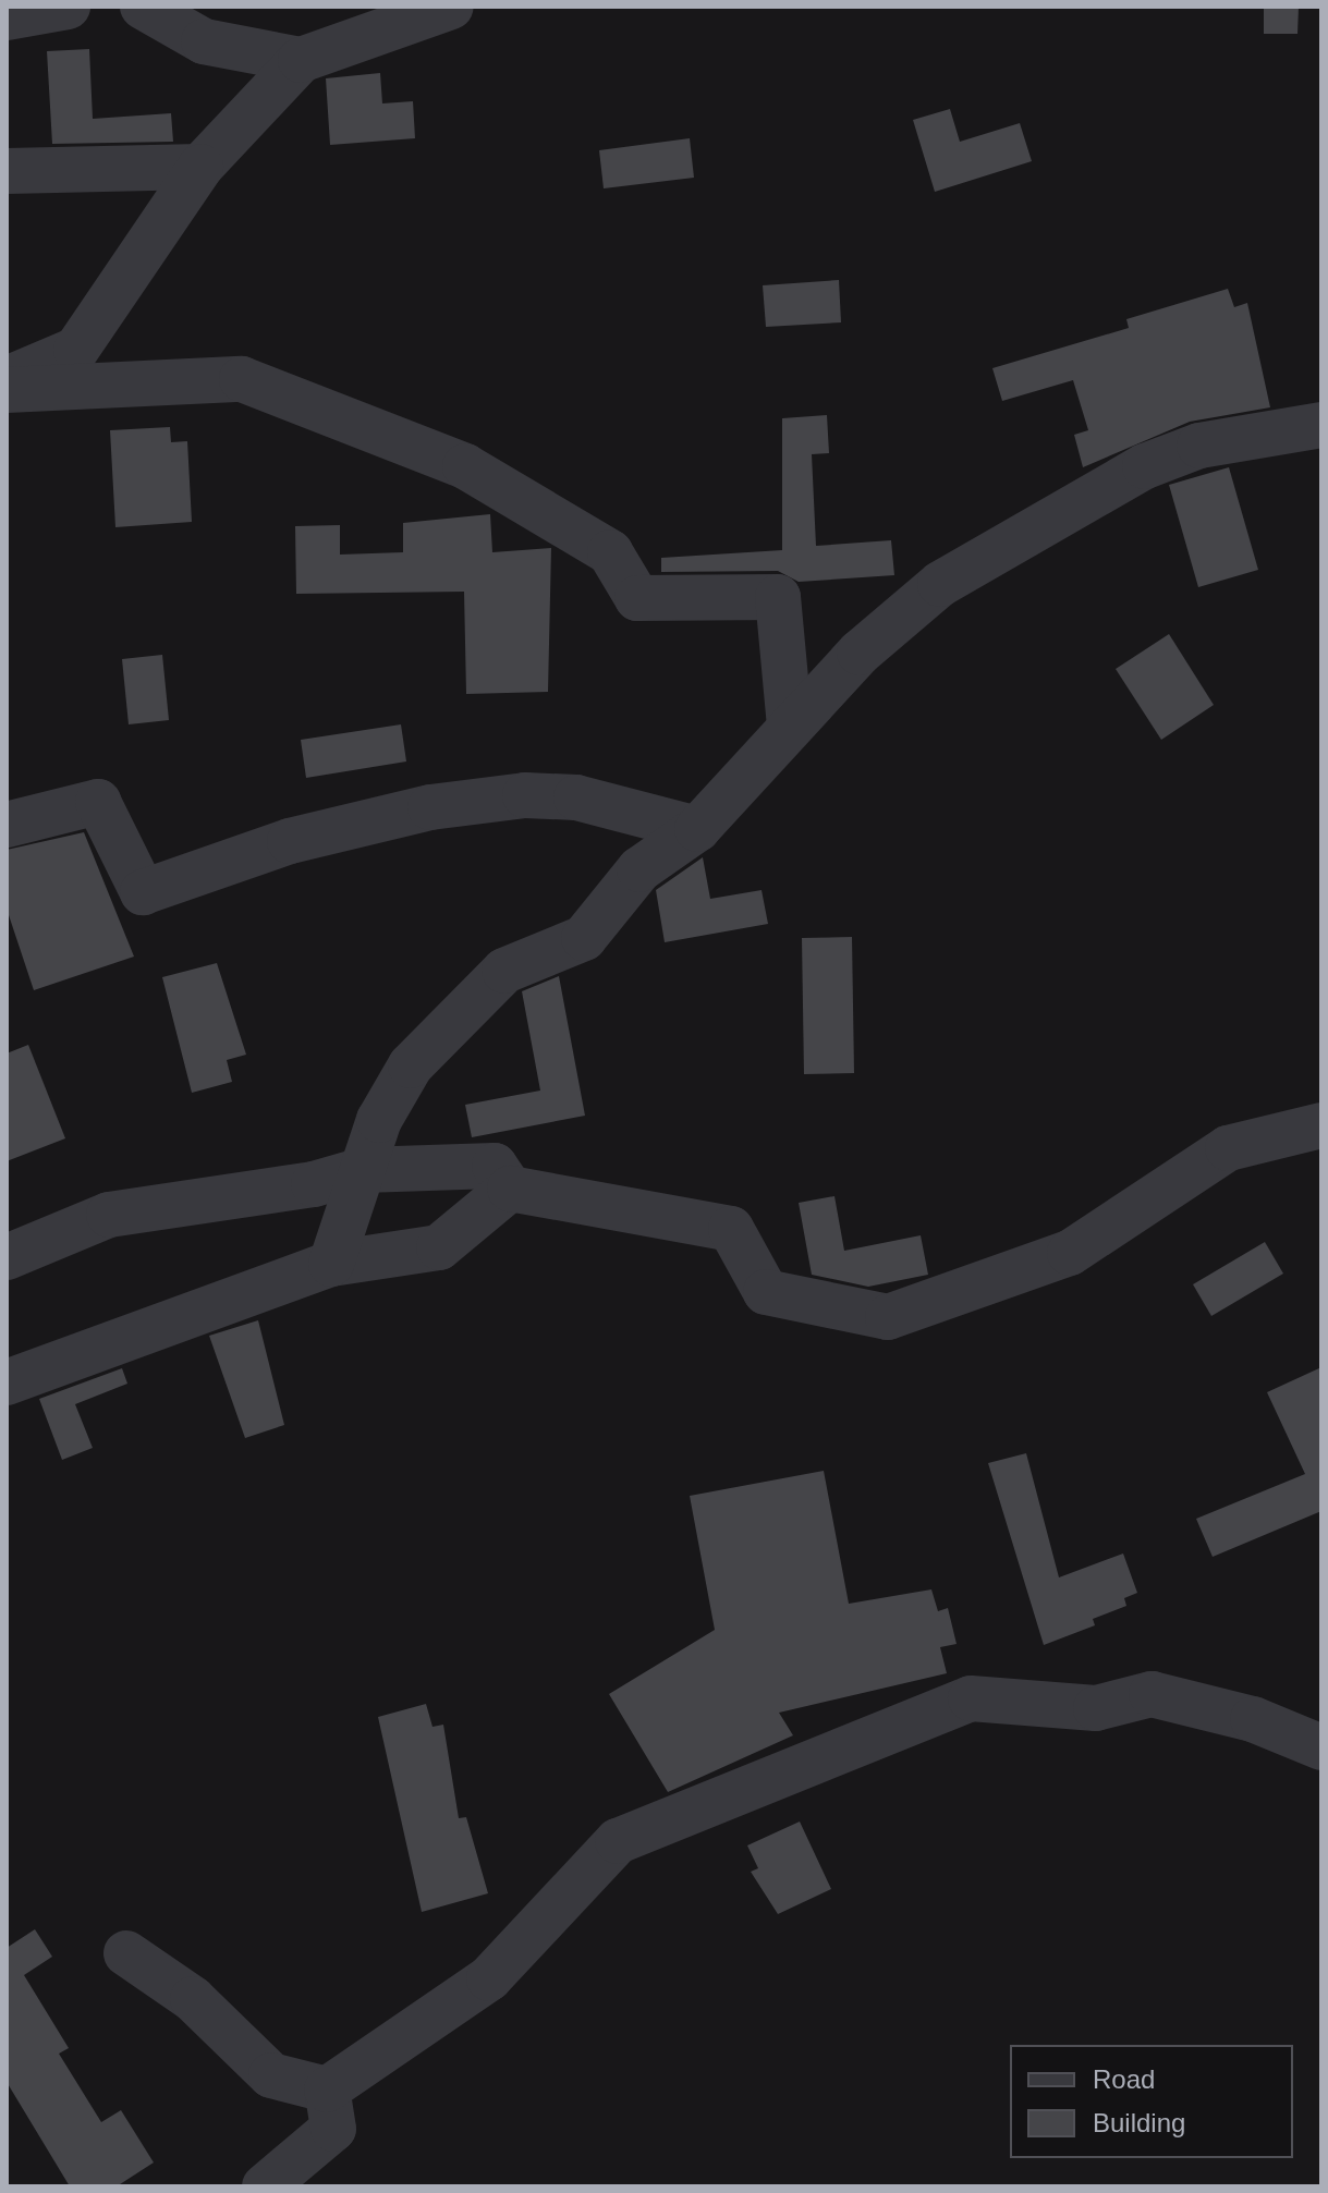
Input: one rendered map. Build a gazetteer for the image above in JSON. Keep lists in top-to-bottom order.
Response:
{
  "legend": ["Road", "Building"]
}
